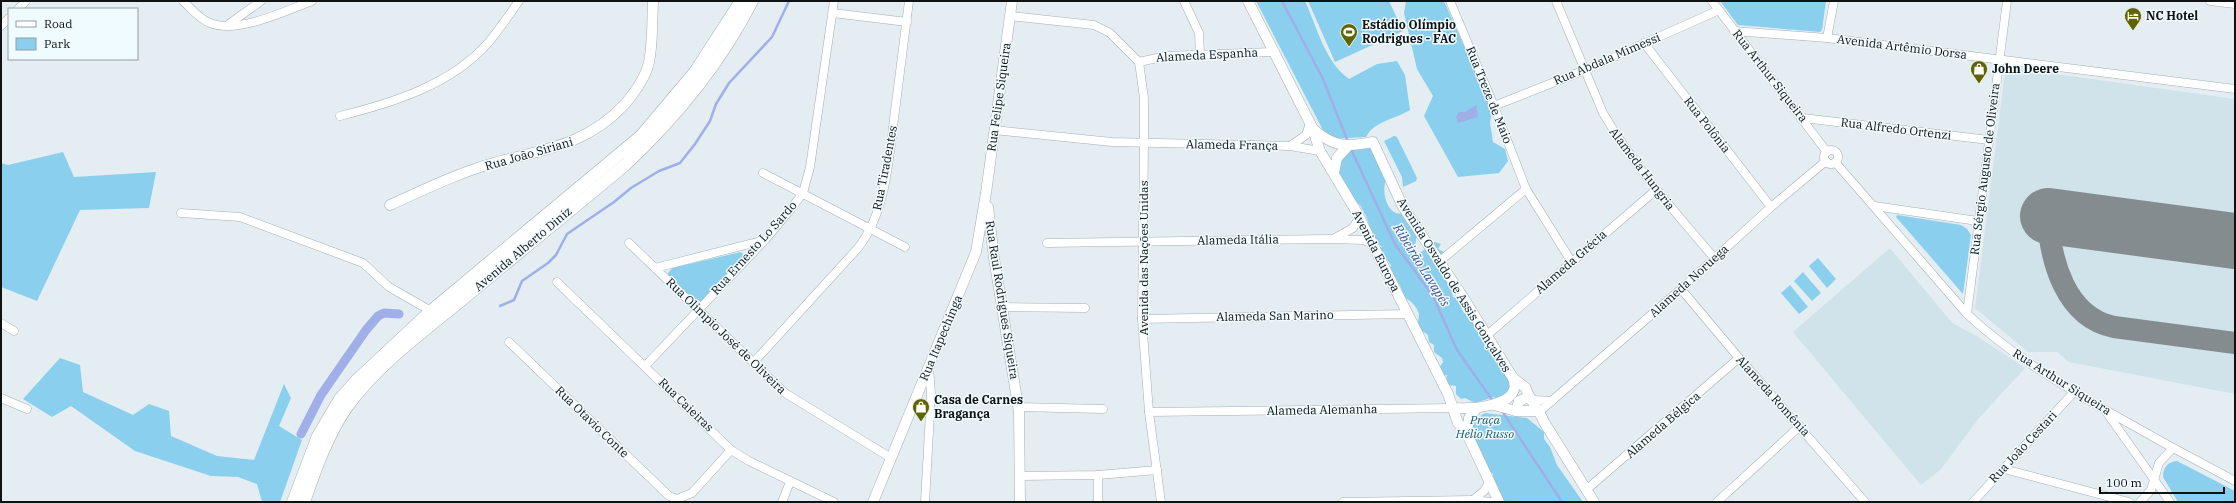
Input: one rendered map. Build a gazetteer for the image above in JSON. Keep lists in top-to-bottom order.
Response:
{
  "streets": {
    "main road": ["Avenida Alberto Diniz"],
    "street": [
      "Avenida Artêmio Dorsa",
      "Alameda Espanha",
      "Rua Abdala Mimessi",
      "Rua Arthur Siqueira",
      "Rua Treze de Maio",
      "Rua Felipe Siqueira",
      "Rua Polônia",
      "Rua Alfredo Ortenzi",
      "Alameda França",
      "Rua João Siriani",
      "Rua Tiradentes",
      "Alameda Hungria",
      "Rua Sérgio Augusto de Oliveira",
      "Alameda Itália",
      "Rua Ernesto Lo Sardo",
      "Avenida Europa",
      "Avenida das Nações Unidas",
      "Alameda Grécia",
      "Alameda Noruega",
      "Avenida Osvaldo de Assis Gonçalves",
      "Rua Raul Rodrigues Siqueira",
      "Alameda San Marino",
      "Rua Olimpio José de Oliveira",
      "Rua Itapechinga",
      "Alameda Romênia",
      "Rua Caieiras",
      "Alameda Alemanha",
      "Rua Otavio Conte",
      "Alameda Bélgica",
      "Rua João Cestari"
    ]
  },
  "crossings": [
    ["Avenida Artêmio Dorsa", "Rua Arthur Siqueira"],
    ["Avenida Artêmio Dorsa", "Rua Sérgio Augusto de Oliveira"],
    ["Alameda Espanha", "Avenida Europa"],
    ["Alameda Espanha", "Avenida das Nações Unidas"],
    ["Rua Abdala Mimessi", "Rua Arthur Siqueira"],
    ["Rua Abdala Mimessi", "Rua Treze de Maio"],
    ["Rua Abdala Mimessi", "Rua Polônia"],
    ["Rua Abdala Mimessi", "Alameda Hungria"],
    ["Rua Arthur Siqueira", "Rua Alfredo Ortenzi"],
    ["Rua Arthur Siqueira", "Rua Sérgio Augusto de Oliveira"],
    ["Rua Arthur Siqueira", "Alameda Noruega"],
    ["Rua Arthur Siqueira", "Rua João Cestari"],
    ["Rua Treze de Maio", "Alameda Grécia"],
    ["Rua Felipe Siqueira", "Alameda França"],
    ["Rua Felipe Siqueira", "Rua Raul Rodrigues Siqueira"],
    ["Rua Felipe Siqueira", "Rua Itapechinga"],
    ["Rua Polônia", "Alameda Noruega"],
    ["Rua Alfredo Ortenzi", "Rua Sérgio Augusto de Oliveira"],
    ["Alameda França", "Avenida Europa"],
    ["Alameda França", "Avenida das Nações Unidas"],
    ["Rua Tiradentes", "Rua Olimpio José de Oliveira"],
    ["Alameda Hungria", "Alameda Grécia"],
    ["Alameda Hungria", "Alameda Noruega"],
    ["Alameda Itália", "Avenida Europa"],
    ["Alameda Itália", "Avenida das Nações Unidas"],
    ["Rua Ernesto Lo Sardo", "Rua Olimpio José de Oliveira"],
    ["Rua Ernesto Lo Sardo", "Rua Caieiras"],
    ["Avenida Europa", "Alameda San Marino"],
    ["Avenida Europa", "Alameda Alemanha"],
    ["Avenida das Nações Unidas", "Alameda San Marino"],
    ["Avenida das Nações Unidas", "Alameda Alemanha"],
    ["Alameda Grécia", "Avenida Osvaldo de Assis Gonçalves"],
    ["Alameda Noruega", "Avenida Osvaldo de Assis Gonçalves"],
    ["Alameda Noruega", "Alameda Romênia"],
    ["Alameda Noruega", "Alameda Alemanha"],
    ["Avenida Osvaldo de Assis Gonçalves", "Alameda Alemanha"],
    ["Avenida Osvaldo de Assis Gonçalves", "Alameda Bélgica"],
    ["Rua Raul Rodrigues Siqueira", "Rua Itapechinga"],
    ["Rua Olimpio José de Oliveira", "Rua Itapechinga"],
    ["Alameda Romênia", "Alameda Bélgica"],
    ["Rua Caieiras", "Rua Otavio Conte"]
  ],
  "water": ["Ribeirão Lavapés"],
  "parks": ["Praça Hélio Russo"],
  "places": {
    "hotel": ["NC Hotel"],
    "sports": ["Estádio Olímpio Rodrigues - FAC"],
    "shop": ["John Deere", "Casa de Carnes Bragança"]
  },
  "legend": ["Road", "Park"],
  "scale_bar": "100 m"
}
